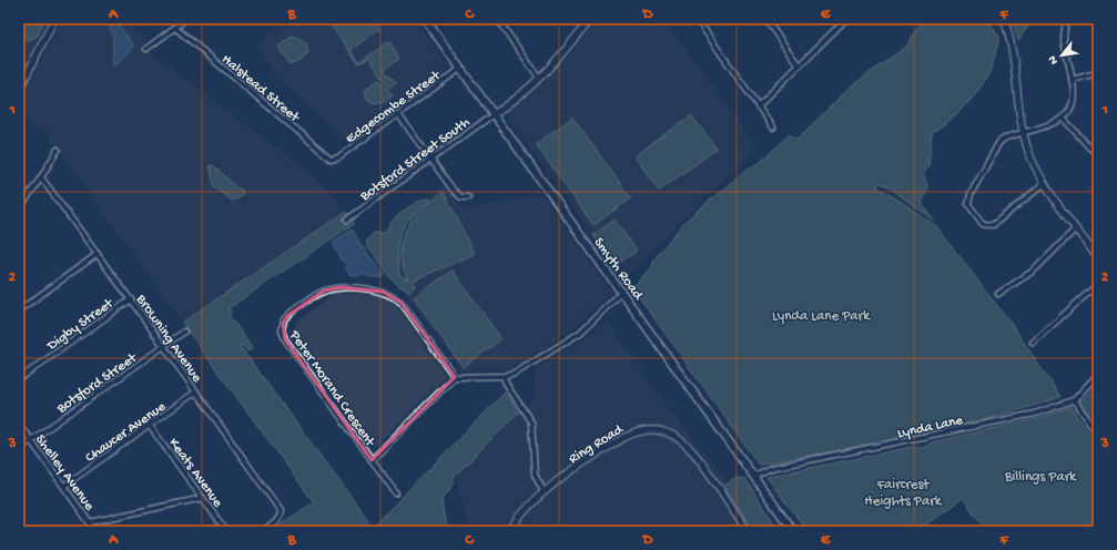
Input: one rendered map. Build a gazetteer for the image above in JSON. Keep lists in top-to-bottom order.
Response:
{
  "streets": {
    "main road": ["Smyth Road"],
    "street": [
      "Halstead Street",
      "Edgecombe Street",
      "Botsford Street South",
      "Digby Street",
      "Browning Avenue",
      "Botsford Street",
      "Peter Morand Crescent",
      "Lynda Lane",
      "Chaucer Avenue",
      "Ring Road",
      "Shelley Avenue",
      "Keats Avenue"
    ]
  },
  "crossings": [
    ["Halstead Street", "Edgecombe Street"],
    ["Edgecombe Street", "Smyth Road"],
    ["Botsford Street South", "Smyth Road"],
    ["Smyth Road", "Lynda Lane"],
    ["Digby Street", "Browning Avenue"],
    ["Browning Avenue", "Botsford Street"],
    ["Browning Avenue", "Chaucer Avenue"],
    ["Botsford Street", "Shelley Avenue"],
    ["Chaucer Avenue", "Shelley Avenue"],
    ["Chaucer Avenue", "Keats Avenue"]
  ],
  "parks": ["Lynda Lane Park", "Billings Park", "Faircrest Heights Park"],
  "north": "bottom left",
  "grid": {
    "columns": [
      "A",
      "B",
      "C",
      "D",
      "E",
      "F"
    ],
    "rows": ["1", "2", "3"]
  }
}
